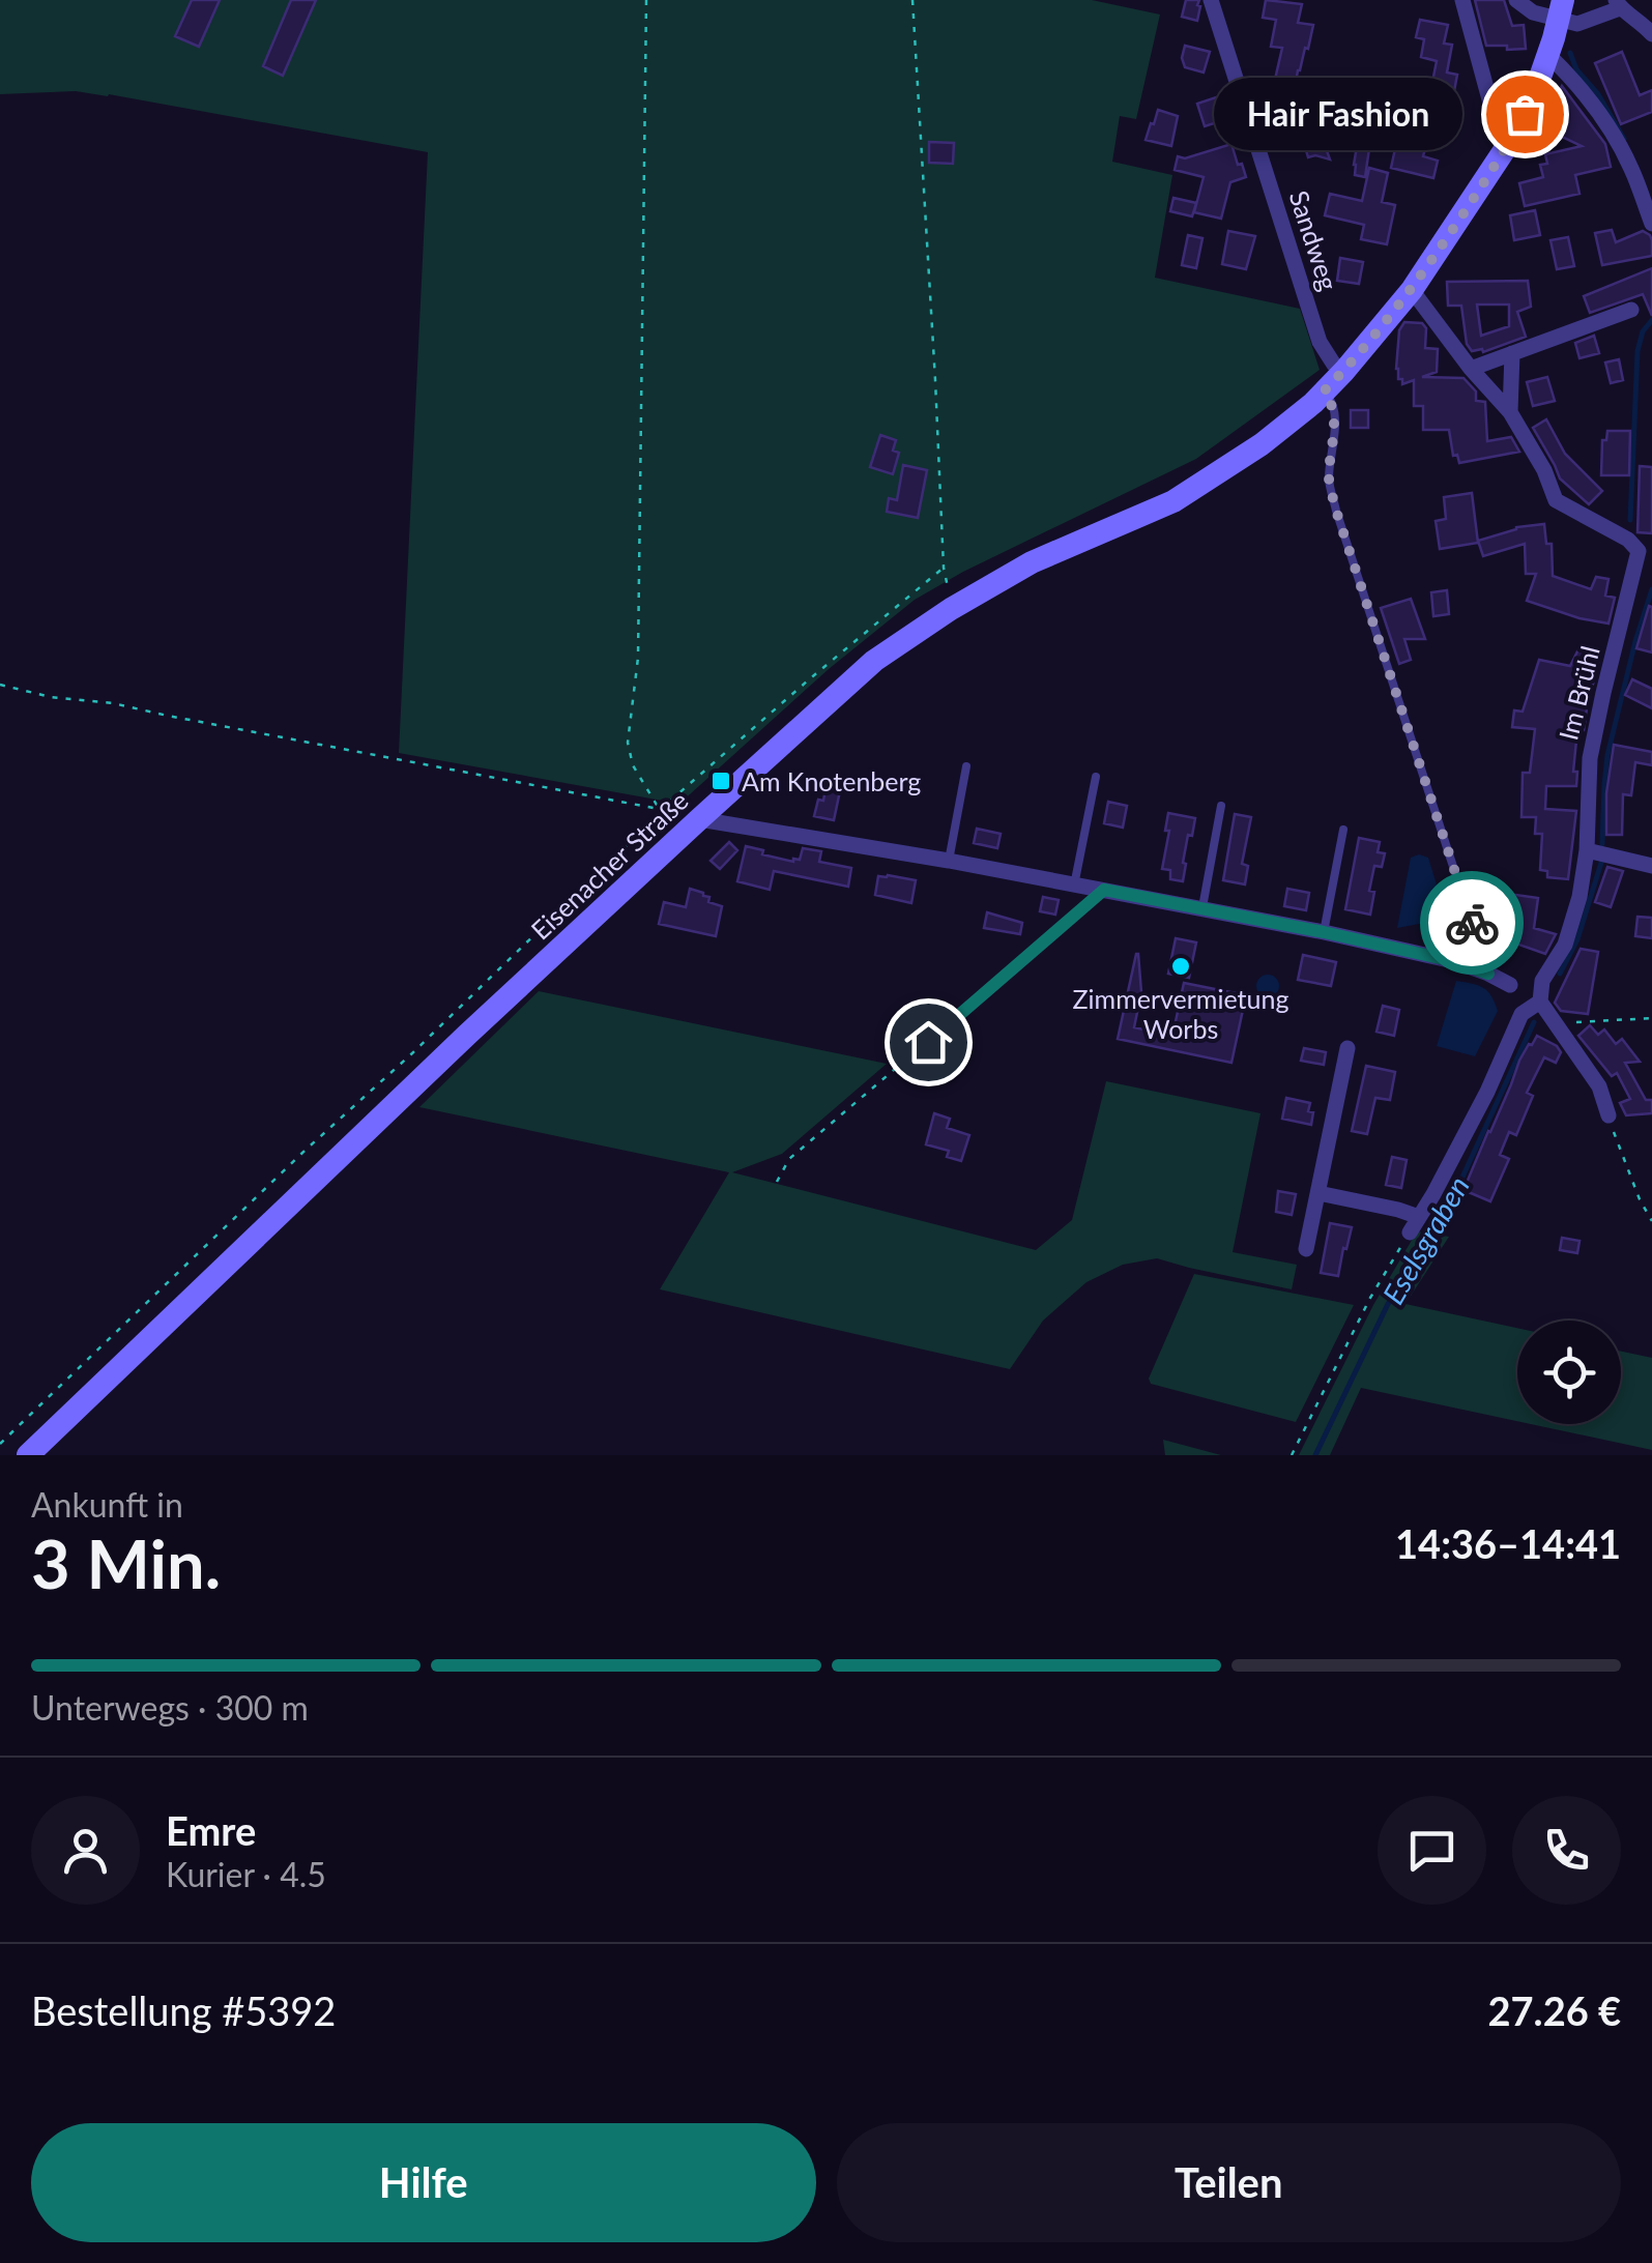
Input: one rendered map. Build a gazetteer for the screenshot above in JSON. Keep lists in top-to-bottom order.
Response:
{
  "streets": {
    "main road": ["Eisenacher Straße"],
    "street": ["Sandweg", "Im Brühl"]
  },
  "crossings": [
    ["Sandweg", "Eisenacher Straße"]
  ],
  "water": ["Eselsgraben"],
  "places": {
    "other": ["Hair Fashion", "Zimmervermietung Worbs"],
    "transit": ["Am Knotenberg"]
  },
  "page": {
    "bubble": "Hair Fashion",
    "heading": ["3 Min.", "Ankunft in", "14:36–14:41"],
    "panel": [
      "Emre",
      "Kurier · 4.5",
      "Bestellung #5392",
      "27.26 €"
    ],
    "bar": "Unterwegs · 300 m",
    "buttons": ["Hilfe", "Teilen"]
  }
}
